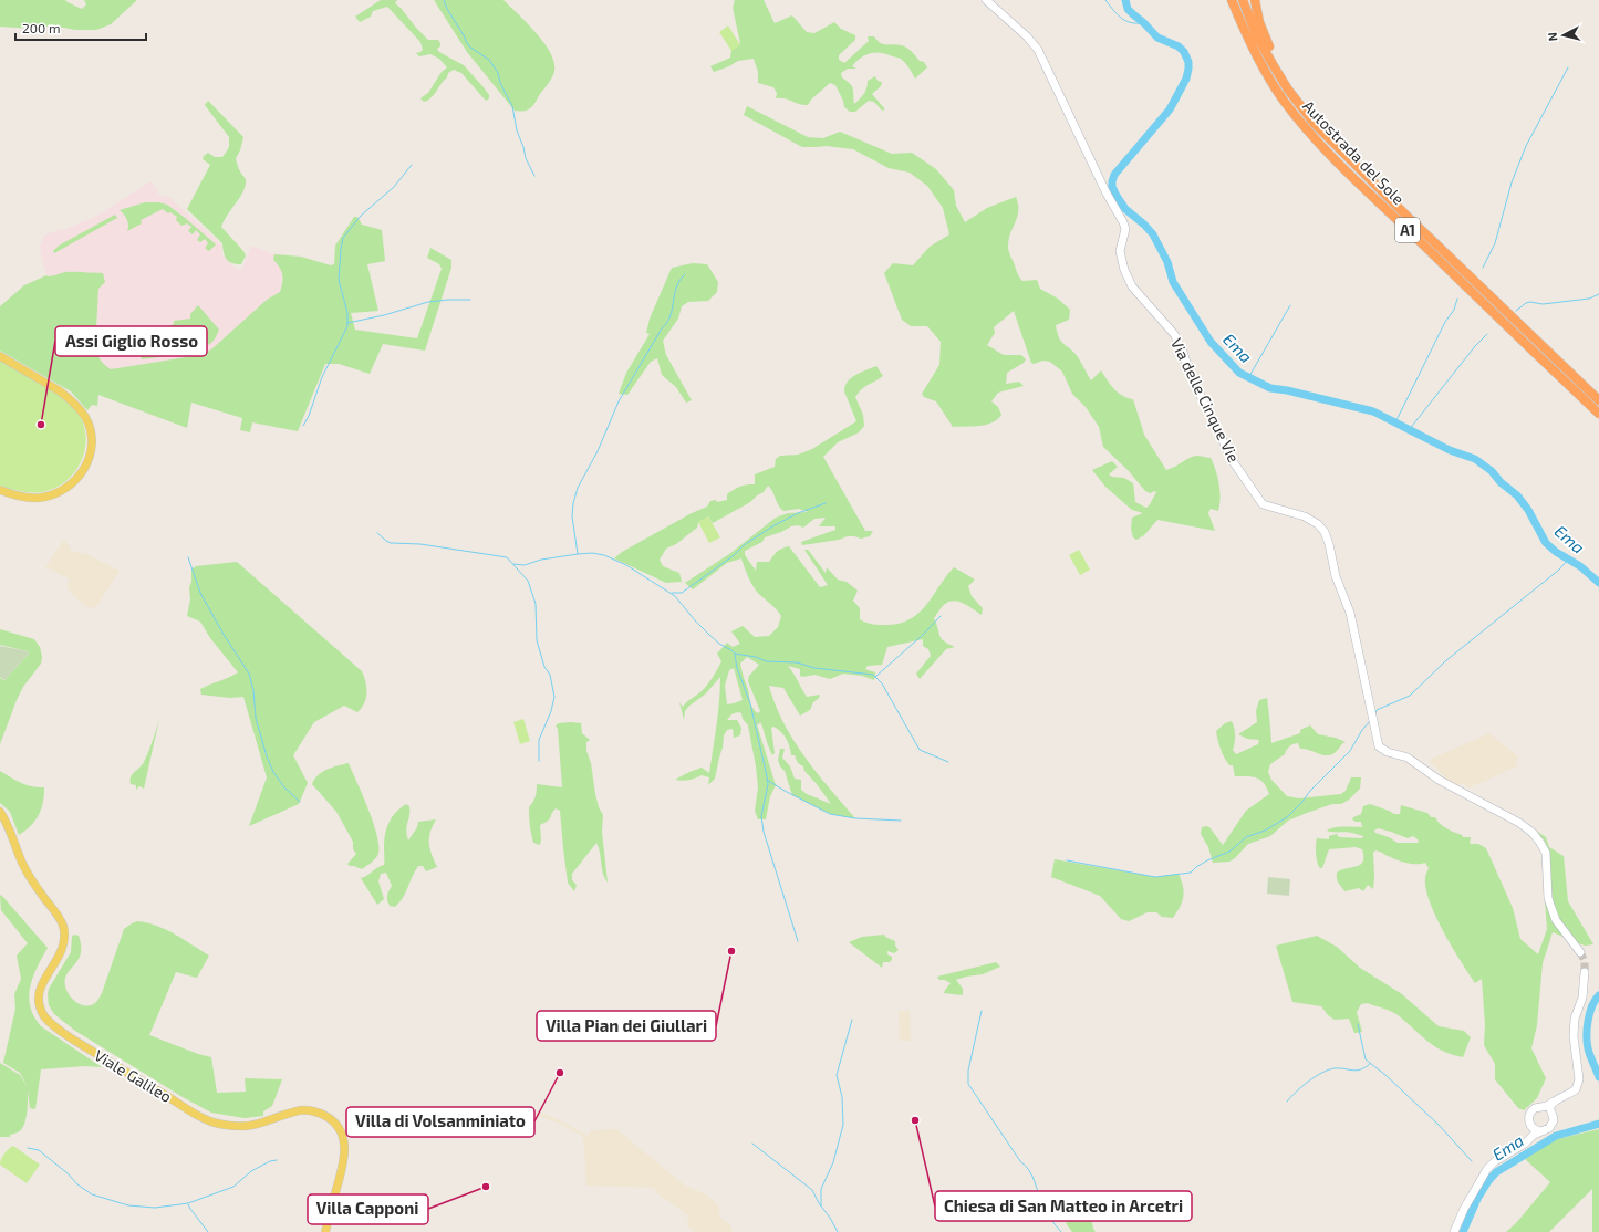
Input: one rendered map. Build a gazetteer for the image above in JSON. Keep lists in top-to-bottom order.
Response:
{
  "streets": {
    "highway": ["Autostrada del Sole", "A1"],
    "main road": ["Viale Galileo"],
    "street": ["Via delle Cinque Vie"]
  },
  "water": ["Ema"],
  "places": [
    "Assi Giglio Rosso",
    "Villa Pian dei Giullari",
    "Villa di Volsanminiato",
    "Chiesa di San Matteo in Arcetri",
    "Villa Capponi"
  ],
  "scale_bar": "200 m",
  "north": "left"
}
